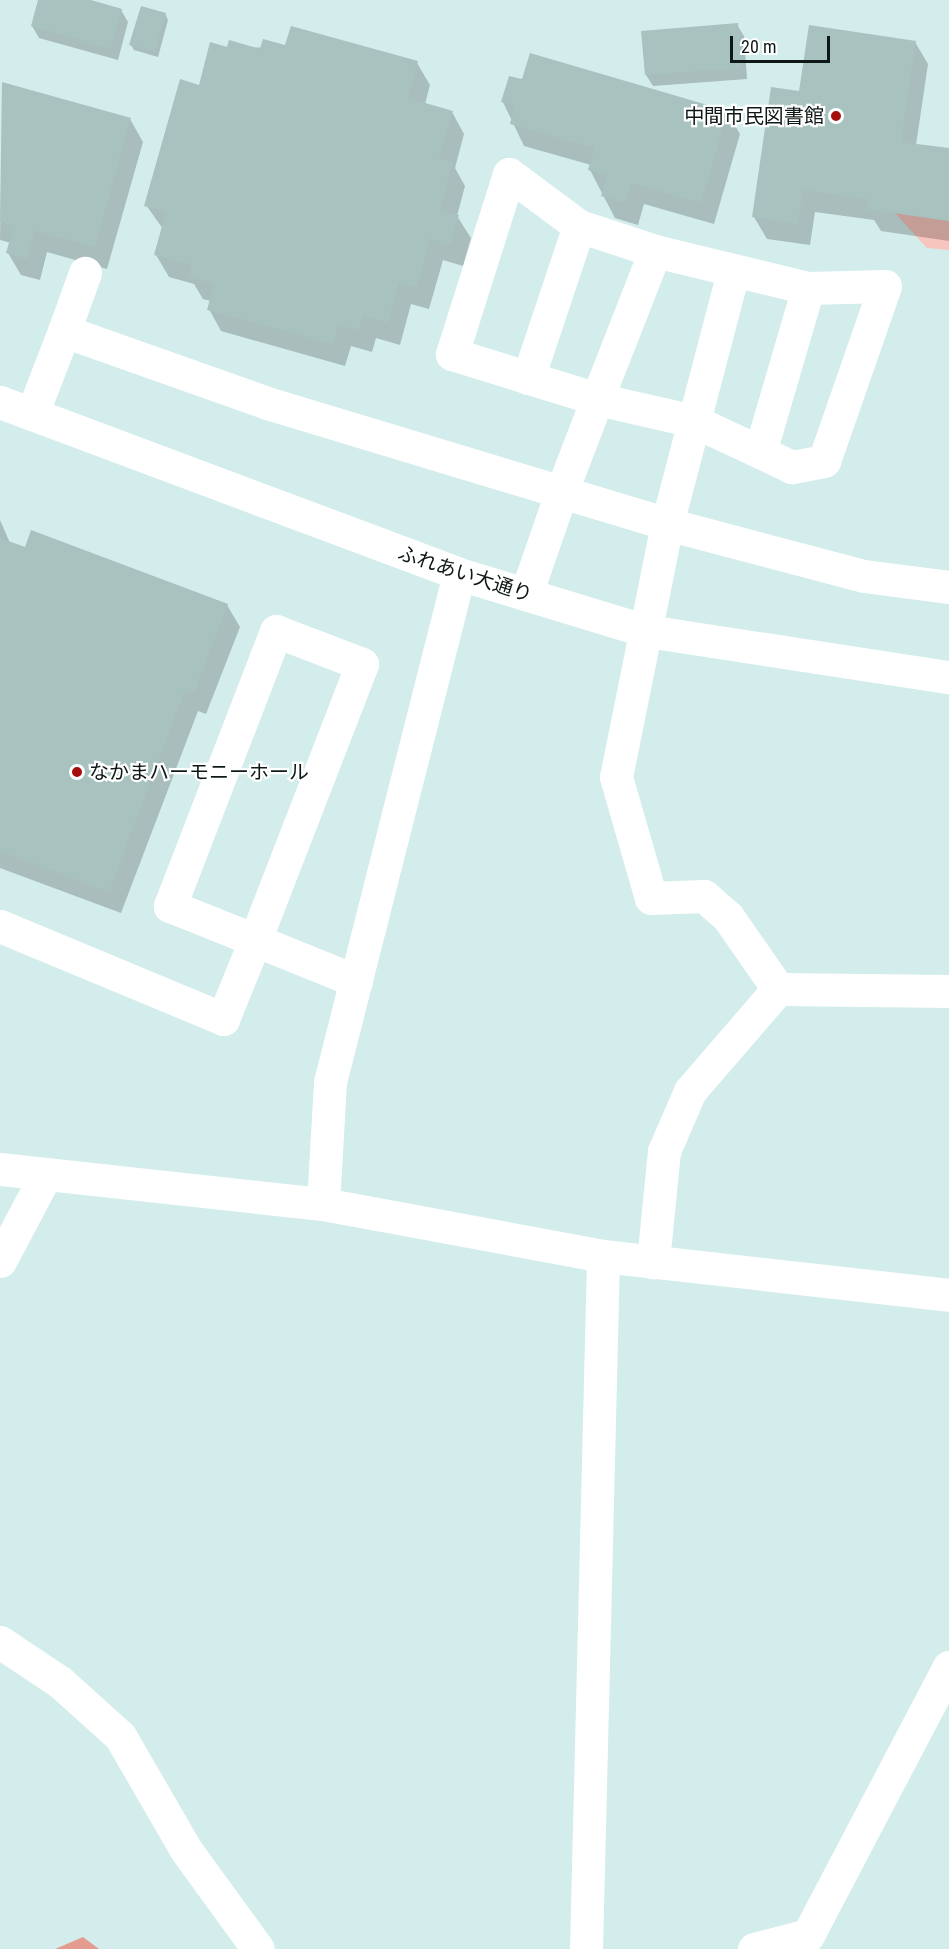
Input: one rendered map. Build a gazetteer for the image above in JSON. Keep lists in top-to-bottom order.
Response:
{
  "streets": {
    "street": ["ふれあい大通り"]
  },
  "places": ["中間市民図書館", "なかまハーモニーホール"],
  "scale_bar": "20 m"
}
